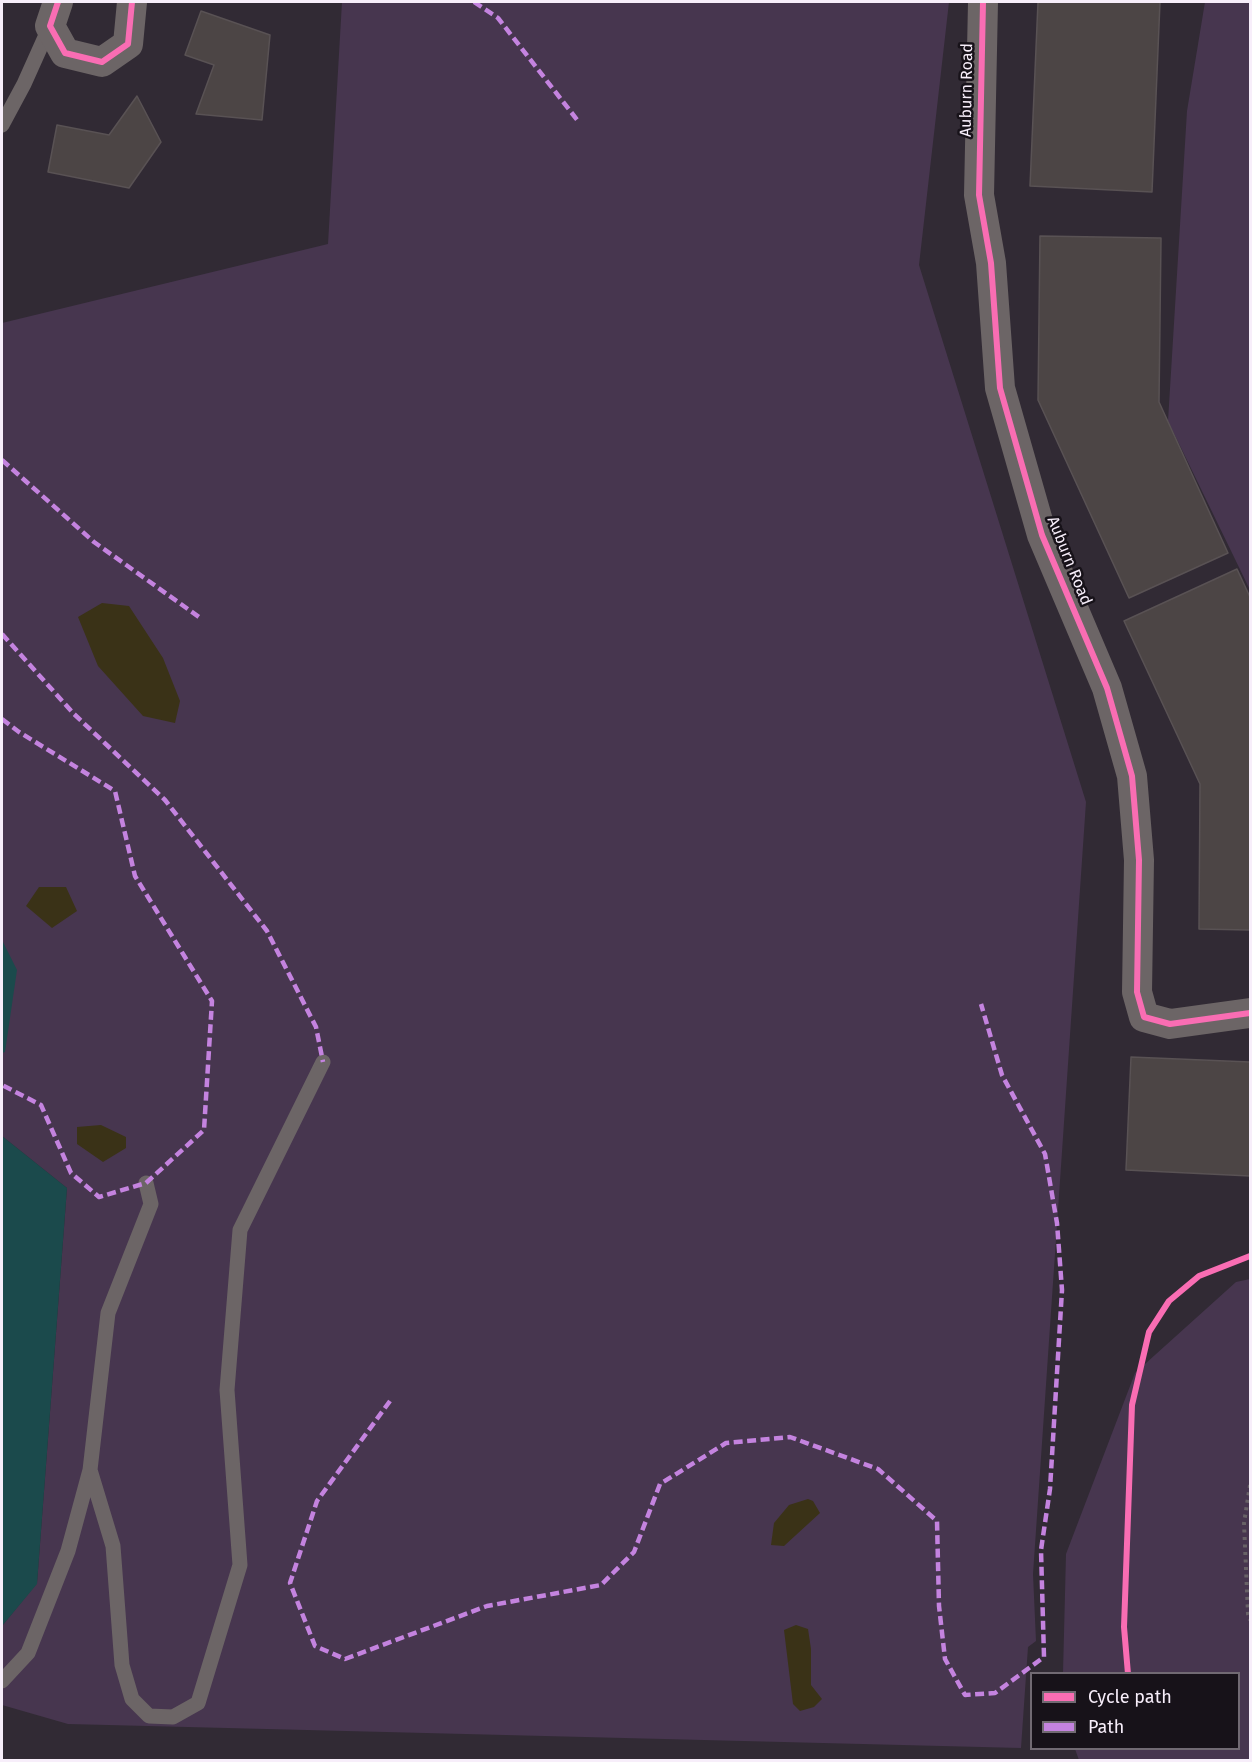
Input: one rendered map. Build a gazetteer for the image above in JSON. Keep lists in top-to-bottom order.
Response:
{
  "streets": {
    "street": ["Auburn Road"]
  },
  "legend": ["Cycle path", "Path"]
}
